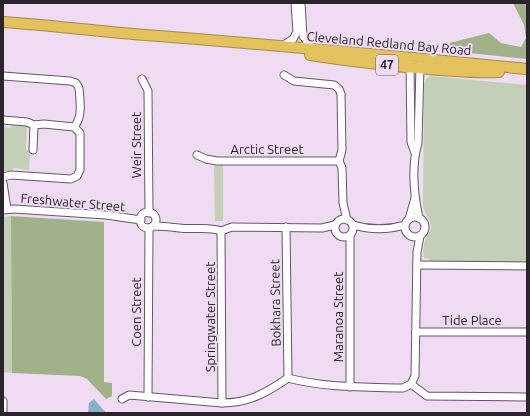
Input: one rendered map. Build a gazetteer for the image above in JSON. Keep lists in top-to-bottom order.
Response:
{
  "streets": {
    "highway": ["Cleveland Redland Bay Road", "47"],
    "street": [
      "Weir Street",
      "Arctic Street",
      "Freshwater Street",
      "Bokhara Street",
      "Coen Street",
      "Springwater Street",
      "Maranoa Street",
      "Tide Place"
    ]
  },
  "crossings": [
    ["Weir Street", "Freshwater Street"],
    ["Weir Street", "Coen Street"],
    ["Freshwater Street", "Coen Street"]
  ]
}
